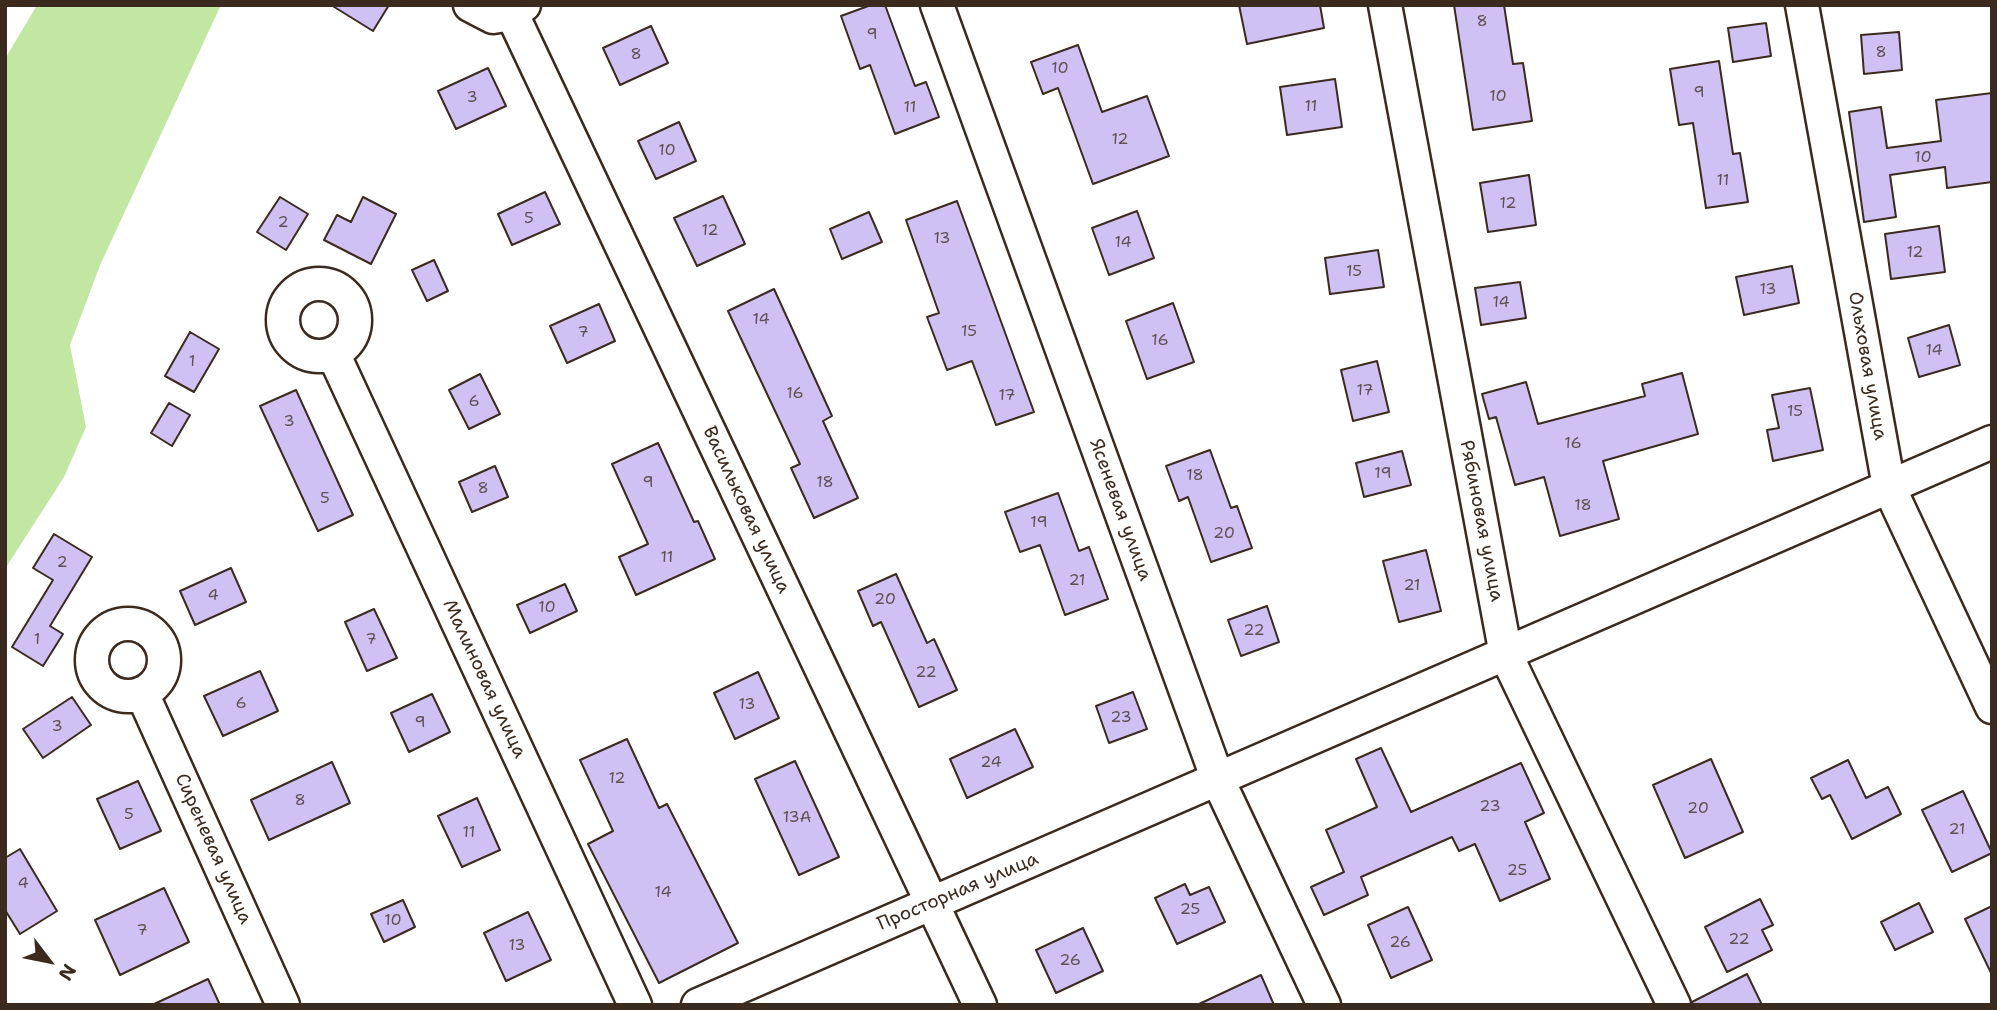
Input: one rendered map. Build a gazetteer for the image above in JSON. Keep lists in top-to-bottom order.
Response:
{
  "streets": {
    "street": [
      "Ольховая улица",
      "Васильковая улица",
      "Ясеневая улица",
      "Рябиновая улица",
      "Малиновая улица",
      "Сиреневая улица",
      "Просторная улица"
    ]
  },
  "crossings": [
    ["Ольховая улица", "Просторная улица"],
    ["Васильковая улица", "Просторная улица"],
    ["Ясеневая улица", "Просторная улица"],
    ["Рябиновая улица", "Просторная улица"]
  ],
  "house_numbers": [
    "8",
    "9",
    "8",
    "8",
    "10",
    "9",
    "10",
    "3",
    "11",
    "11",
    "12",
    "10",
    "10",
    "11",
    "12",
    "5",
    "2",
    "12",
    "13",
    "14",
    "12",
    "15",
    "13",
    "14",
    "14",
    "15",
    "7",
    "16",
    "14",
    "1",
    "17",
    "16",
    "17",
    "6",
    "15",
    "3",
    "16",
    "19",
    "18",
    "9",
    "18",
    "8",
    "5",
    "18",
    "19",
    "20",
    "11",
    "2",
    "21",
    "21",
    "4",
    "20",
    "10",
    "22",
    "1",
    "7",
    "22",
    "6",
    "13",
    "23",
    "9",
    "3",
    "24",
    "12",
    "8",
    "23",
    "20",
    "5",
    "13А",
    "21",
    "11",
    "25",
    "4",
    "14",
    "25",
    "10",
    "7",
    "22",
    "26",
    "13",
    "26"
  ],
  "north": "bottom right"
}
